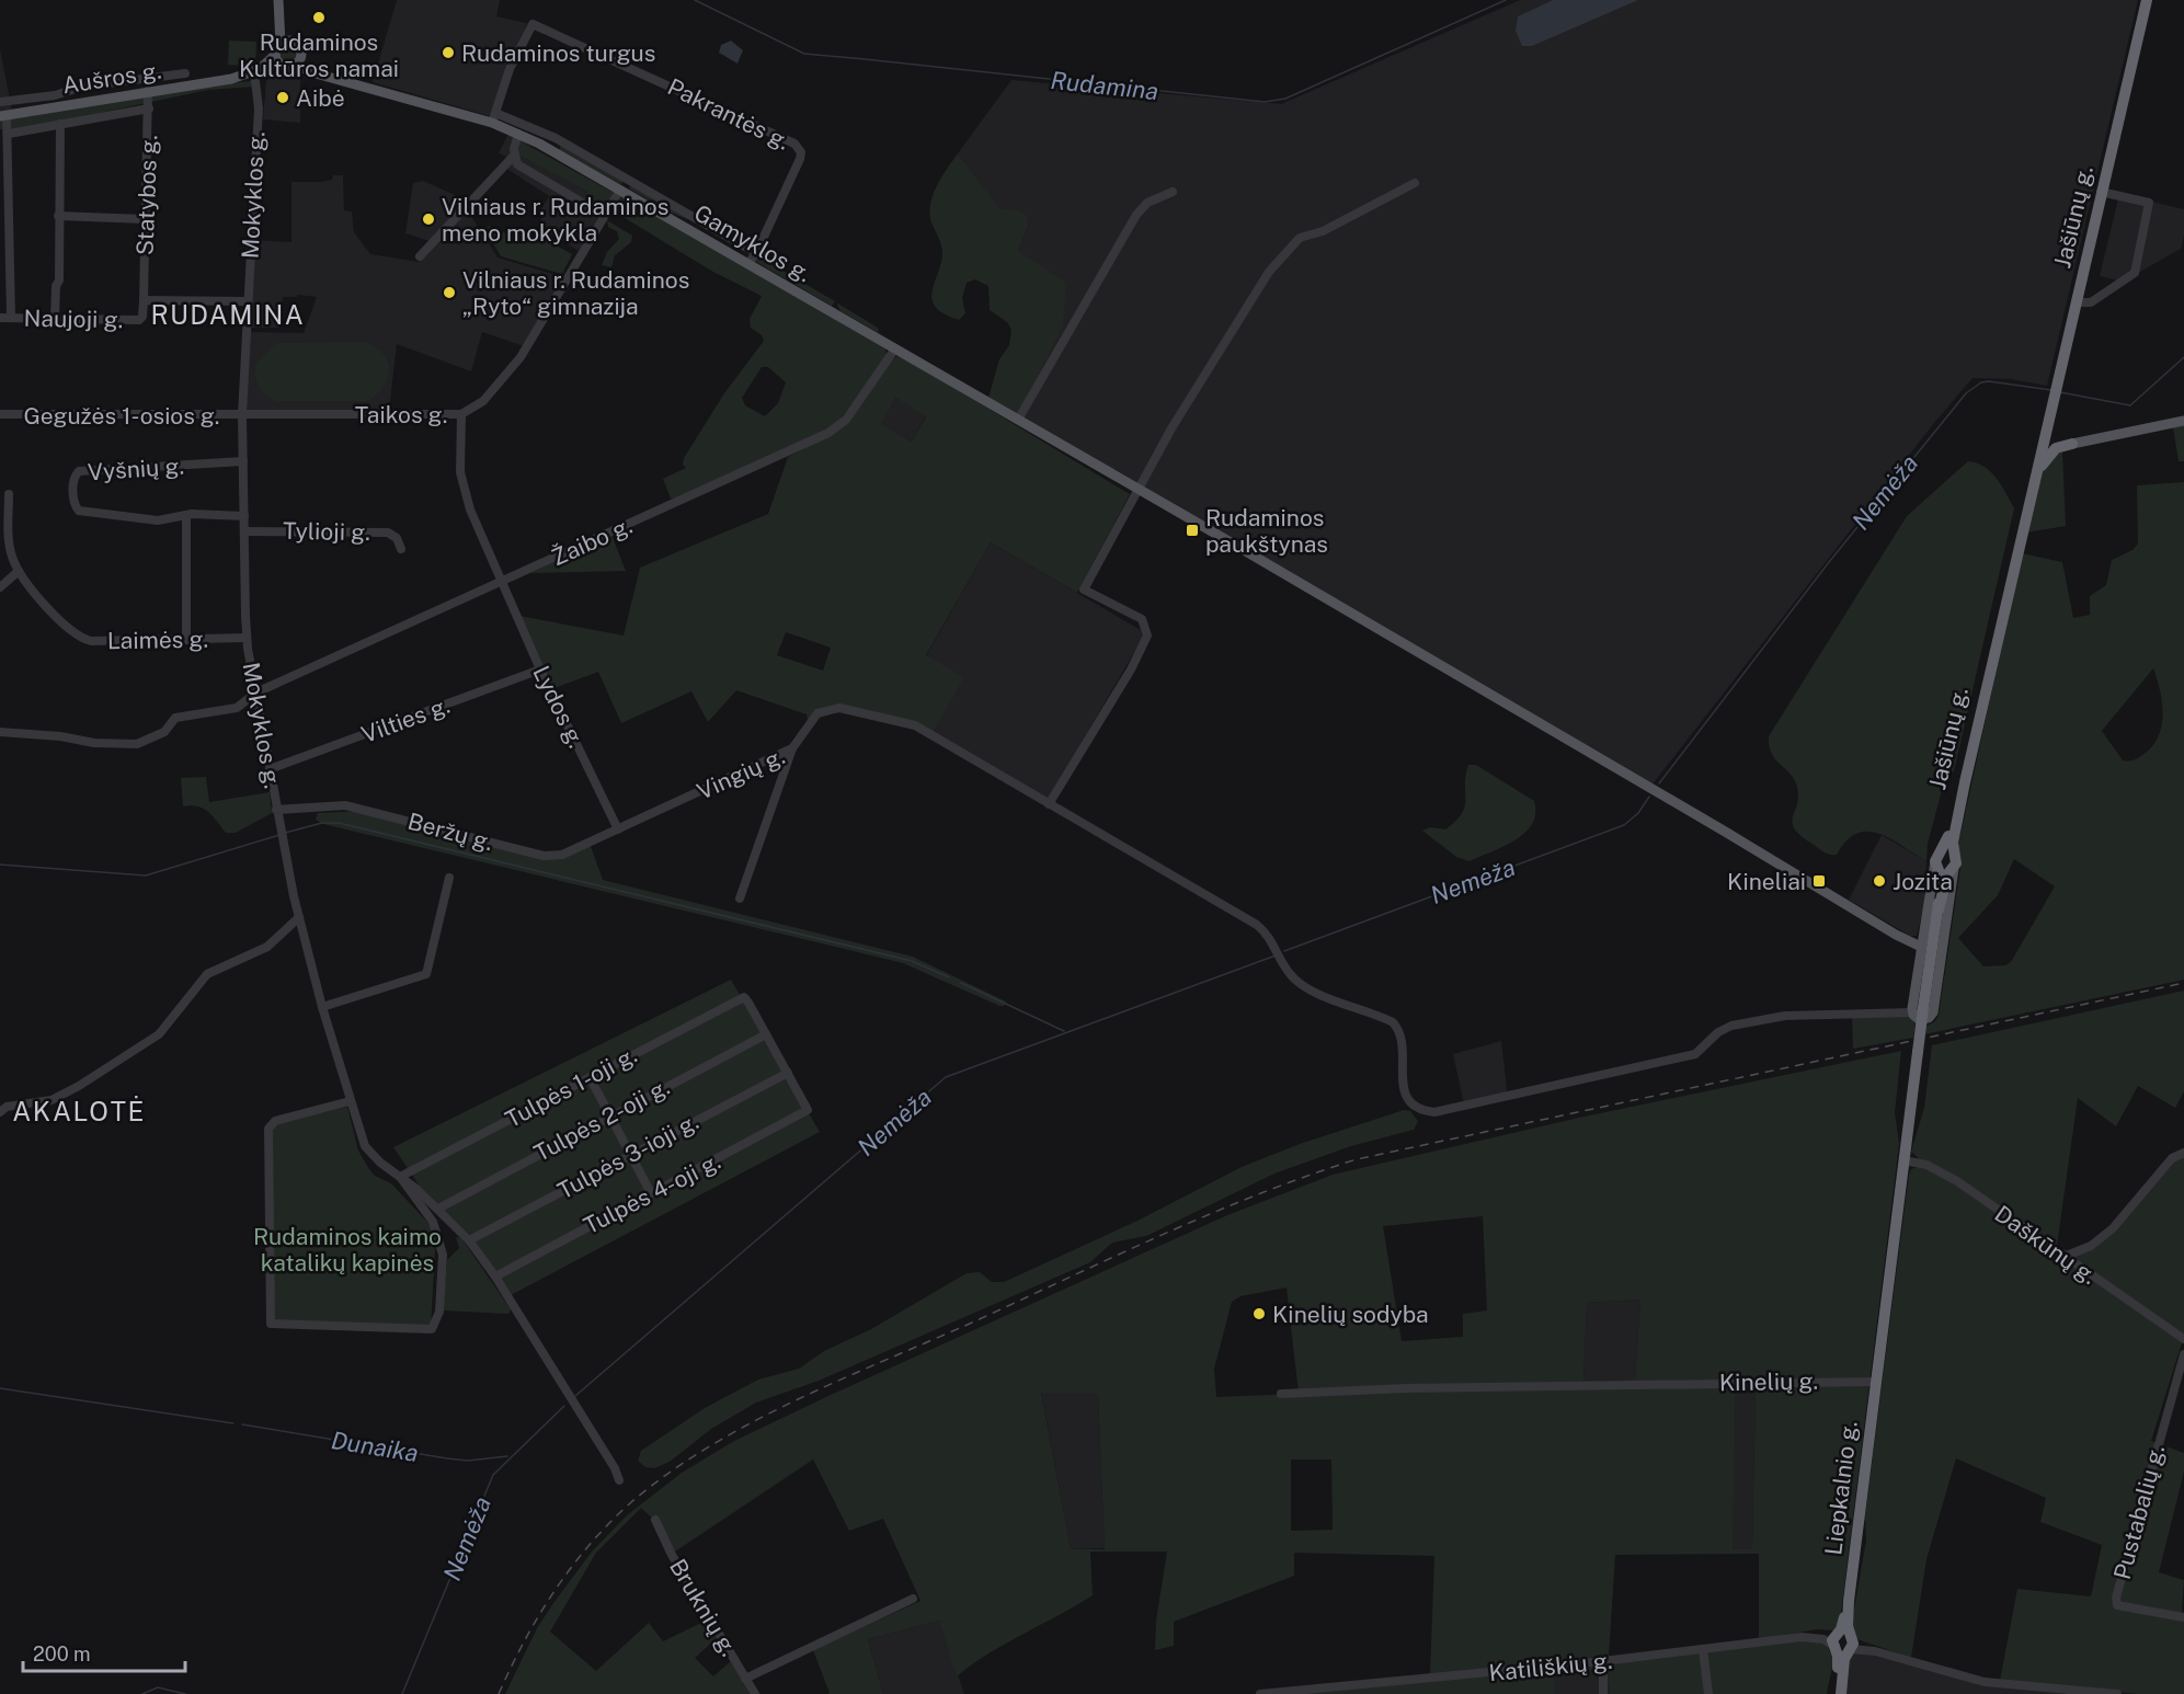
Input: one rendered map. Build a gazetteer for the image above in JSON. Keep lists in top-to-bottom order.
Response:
{
  "streets": {
    "highway": ["Jašiūnų g.", "Liepkalnio g."],
    "main road": ["Aušros g.", "Gamyklos g."],
    "street": [
      "Pakrantės g.",
      "Statybos g.",
      "Mokyklos g.",
      "Naujoji g.",
      "Taikos g.",
      "Gegužės 1-osios g.",
      "Vyšnių g.",
      "Tylioji g.",
      "Žaibo g.",
      "Laimės g.",
      "Lydos g.",
      "Vilties g.",
      "Vingių g.",
      "Beržų g.",
      "Tulpės 1-oji g.",
      "Tulpės 2-oji g.",
      "Tulpės 3-ioji g.",
      "Tulpės 4-oji g.",
      "Daškūnų g.",
      "Kinelių g.",
      "Pustabalių g.",
      "Bruknių g.",
      "Katiliškių g."
    ]
  },
  "crossings": [
    ["Aušros g.", "Statybos g."],
    ["Aušros g.", "Mokyklos g."],
    ["Aušros g.", "Gamyklos g."],
    ["Pakrantės g.", "Gamyklos g."],
    ["Statybos g.", "Naujoji g."],
    ["Mokyklos g.", "Naujoji g."],
    ["Mokyklos g.", "Taikos g."],
    ["Mokyklos g.", "Gegužės 1-osios g."],
    ["Mokyklos g.", "Vyšnių g."],
    ["Mokyklos g.", "Tylioji g."],
    ["Mokyklos g.", "Žaibo g."],
    ["Mokyklos g.", "Laimės g."],
    ["Mokyklos g.", "Vilties g."],
    ["Mokyklos g.", "Beržų g."],
    ["Mokyklos g.", "Tulpės 1-oji g."],
    ["Mokyklos g.", "Tulpės 2-oji g."],
    ["Mokyklos g.", "Tulpės 3-ioji g."],
    ["Mokyklos g.", "Tulpės 4-oji g."],
    ["Jašiūnų g.", "Daškūnų g."],
    ["Jašiūnų g.", "Liepkalnio g."],
    ["Gamyklos g.", "Žaibo g."],
    ["Taikos g.", "Gegužės 1-osios g."],
    ["Taikos g.", "Žaibo g."],
    ["Taikos g.", "Lydos g."],
    ["Žaibo g.", "Lydos g."],
    ["Lydos g.", "Vilties g."],
    ["Lydos g.", "Vingių g."],
    ["Lydos g.", "Beržų g."],
    ["Vingių g.", "Beržų g."],
    ["Tulpės 1-oji g.", "Tulpės 2-oji g."],
    ["Tulpės 3-ioji g.", "Tulpės 4-oji g."],
    ["Daškūnų g.", "Liepkalnio g."],
    ["Kinelių g.", "Liepkalnio g."],
    ["Liepkalnio g.", "Katiliškių g."]
  ],
  "districts": ["RUDAMINA", "AKALOTĖ"],
  "water": ["Rudamina", "Nemėža", "Dunaika"],
  "parks": ["Rudaminos kaimo katalikų kapinės"],
  "places": {
    "other": [
      "Rudaminos Kultūros namai",
      "Rudaminos turgus",
      "Aibė",
      "Vilniaus r. Rudaminos meno mokykla",
      "Vilniaus r. Rudaminos „Ryto“ gimnazija",
      "Jozita",
      "Kinelių sodyba"
    ],
    "transit": ["Rudaminos paukštynas", "Kineliai"]
  },
  "scale_bar": "200 m"
}
